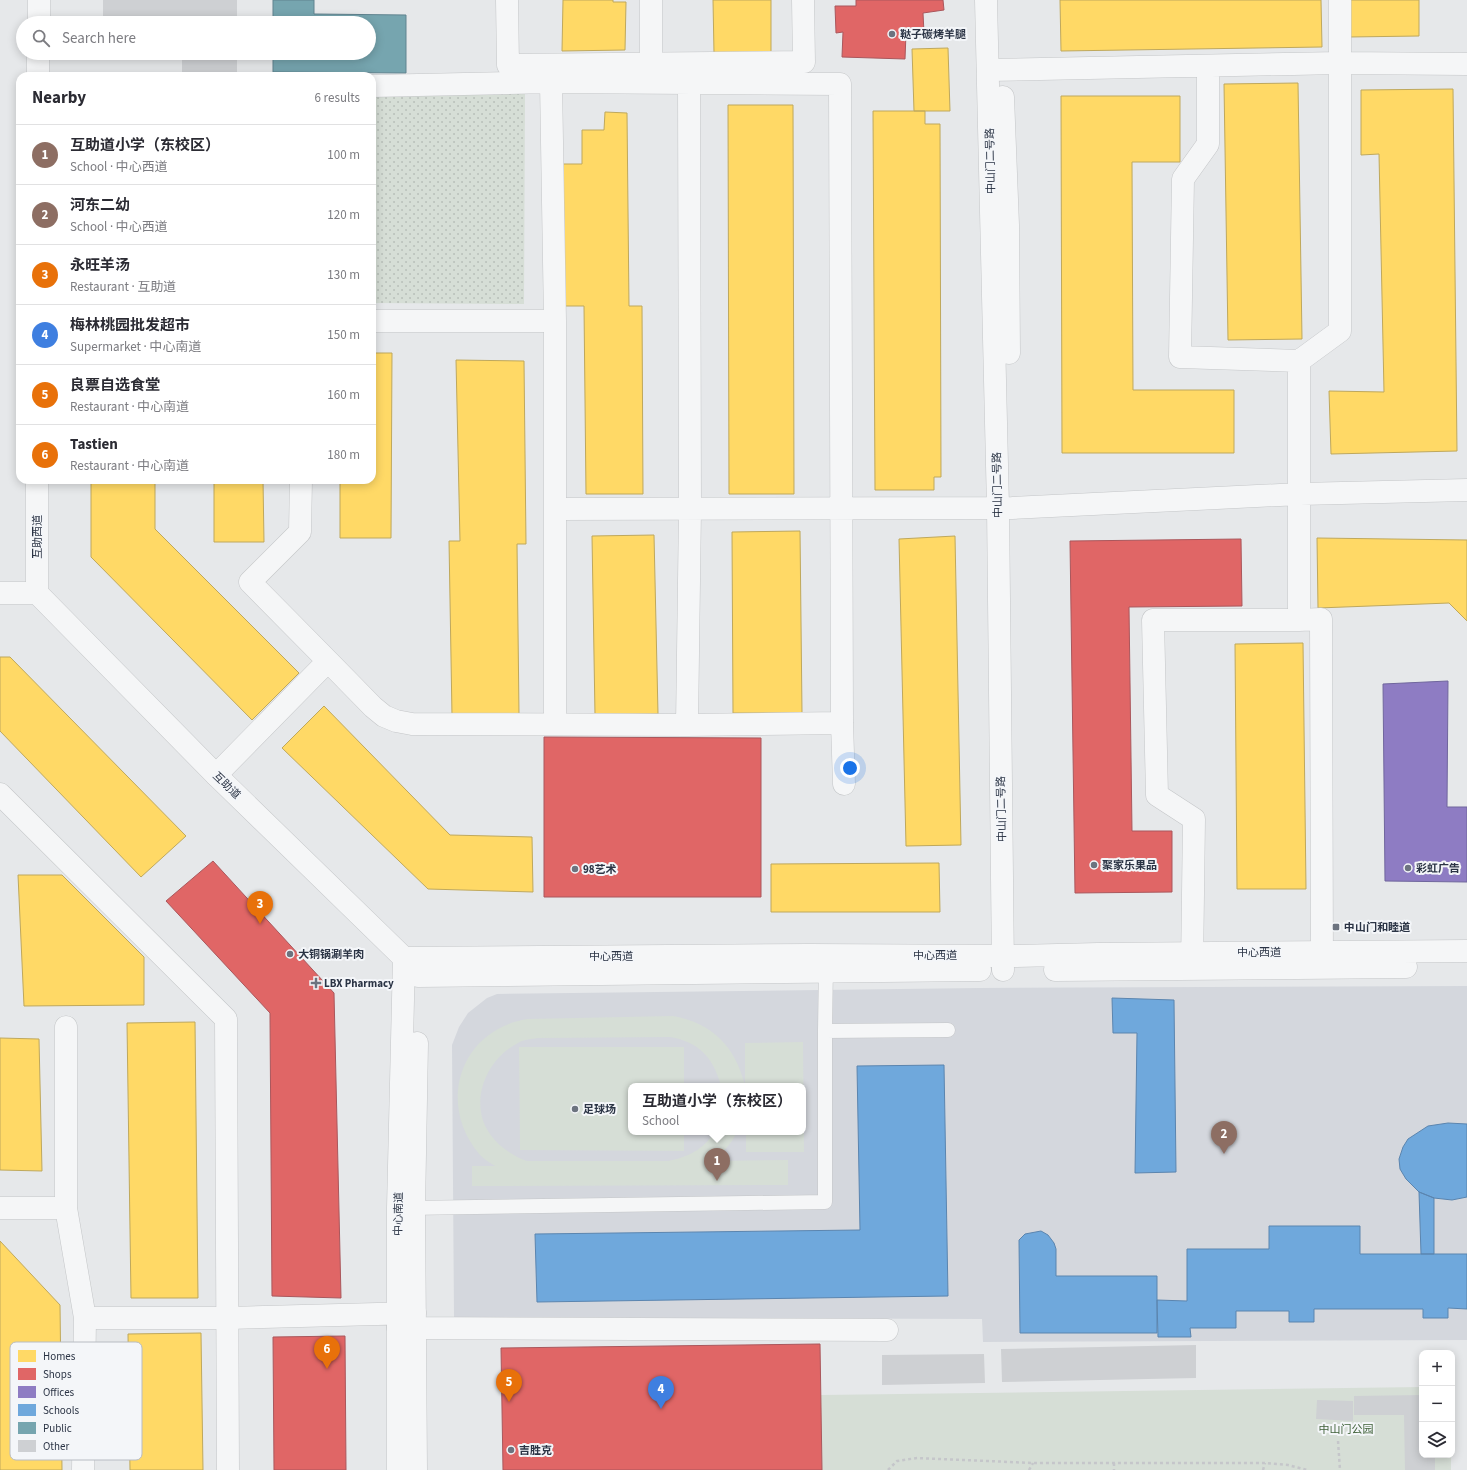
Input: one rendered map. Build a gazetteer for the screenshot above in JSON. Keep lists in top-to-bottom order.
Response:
{
  "streets": {
    "street": [
      "中山门二号路",
      "互助西道",
      "互助道",
      "中心西道",
      "中心南道"
    ]
  },
  "crossings": [
    ["中山门二号路", "中心西道"],
    ["互助西道", "互助道"],
    ["互助道", "中心西道"],
    ["互助道", "中心南道"],
    ["中心西道", "中心南道"]
  ],
  "parks": ["中山门公园"],
  "places": {
    "other": [
      "鞑子碳烤羊腿",
      "聚家乐果品",
      "彩虹广告",
      "98艺术",
      "大铜锅涮羊肉",
      "足球场",
      "吉胜克"
    ],
    "transit": ["中山门和睦道"],
    "health": ["LBX Pharmacy"]
  },
  "legend": [
    "Homes",
    "Shops",
    "Offices",
    "Schools",
    "Public",
    "Other"
  ],
  "page": {
    "search": "Search here",
    "heading": ["Nearby", "6 results"],
    "list": [
      {
        "mark": "1",
        "name": "互助道小学（东校区）",
        "note": "School · 中心西道",
        "value": "100 m"
      },
      {
        "mark": "2",
        "name": "河东二幼",
        "note": "School · 中心西道",
        "value": "120 m"
      },
      {
        "mark": "3",
        "name": "永旺羊汤",
        "note": "Restaurant · 互助道",
        "value": "130 m"
      },
      {
        "mark": "4",
        "name": "梅林桃园批发超市",
        "note": "Supermarket · 中心南道",
        "value": "150 m"
      },
      {
        "mark": "5",
        "name": "良票自选食堂",
        "note": "Restaurant · 中心南道",
        "value": "160 m"
      },
      {
        "mark": "6",
        "name": "Tastien",
        "note": "Restaurant · 中心南道",
        "value": "180 m"
      }
    ],
    "pins": [
      "3",
      "2",
      "1",
      "6",
      "5",
      "4"
    ],
    "popup": ["互助道小学（东校区）", "School"],
    "map_buttons": ["+", "−"]
  }
}
